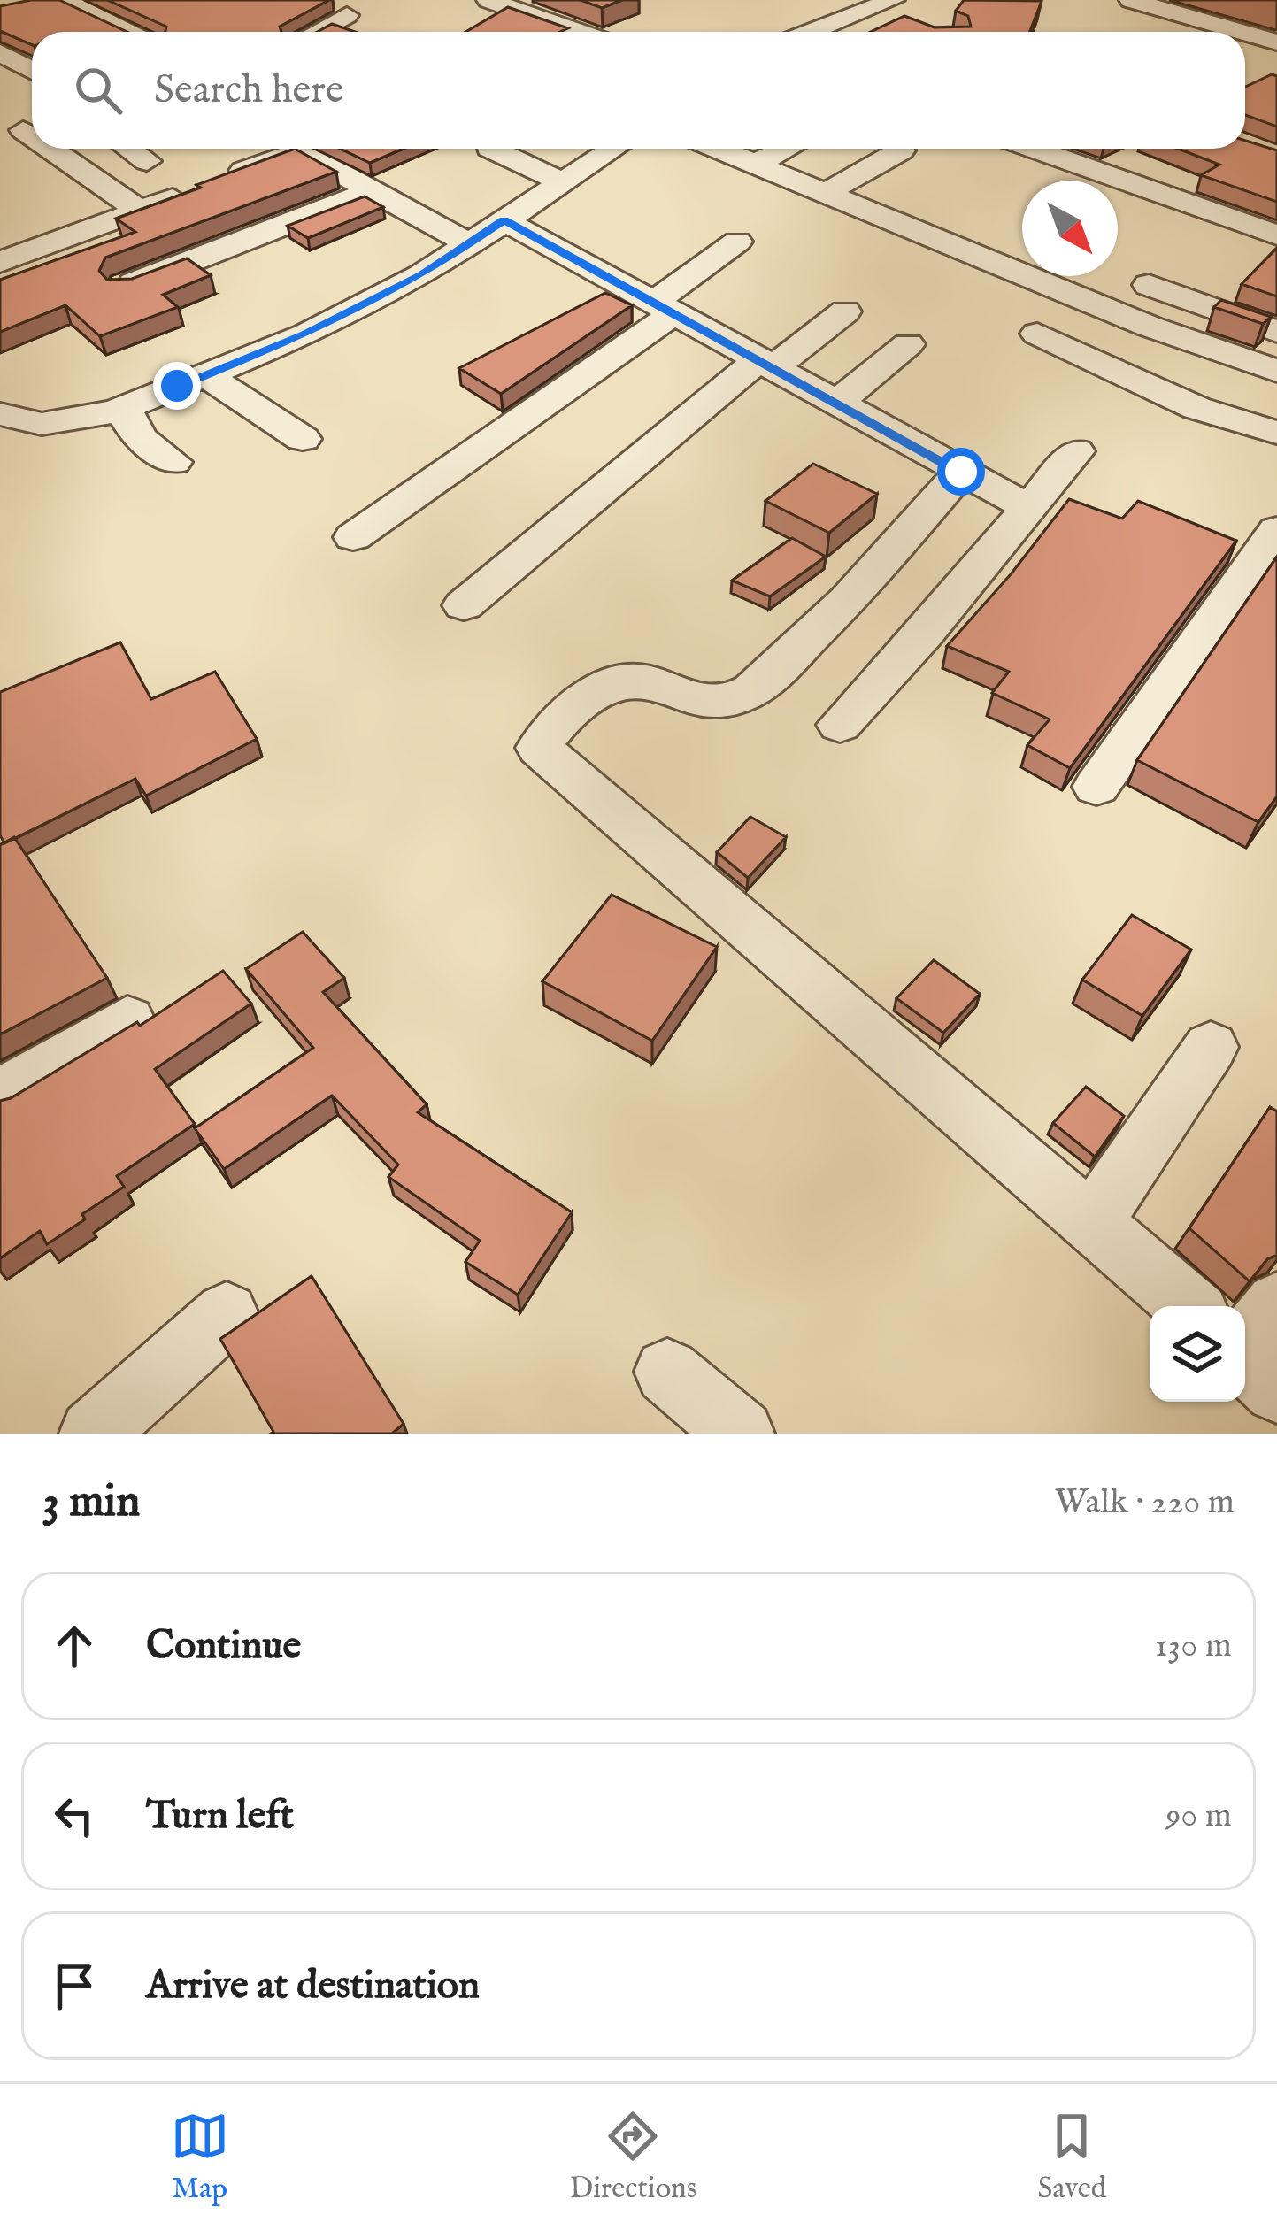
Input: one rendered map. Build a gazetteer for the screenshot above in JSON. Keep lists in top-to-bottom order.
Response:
{
  "north": "bottom right",
  "page": {
    "search": "Search here",
    "heading": ["3 min", "Walk · 220 m"],
    "list": [
      ["Continue", "130 m"],
      ["Turn left", "90 m"],
      "Arrive at destination"
    ],
    "nav": ["Map", "Directions", "Saved"]
  }
}
